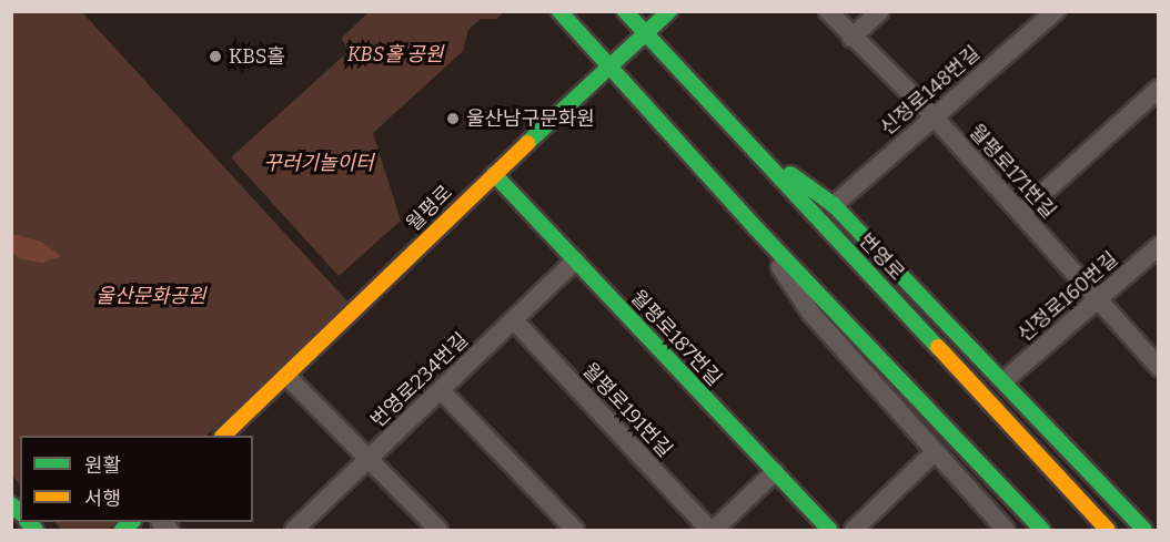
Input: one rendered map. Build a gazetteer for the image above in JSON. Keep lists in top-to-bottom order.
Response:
{
  "streets": {
    "main road": ["월평로", "번영로", "월평로187번길"],
    "street": [
      "신정로148번길",
      "월평로171번길",
      "신정로160번길",
      "번영로234번길",
      "월평로191번길"
    ]
  },
  "crossings": [
    ["신정로148번길", "월평로171번길"],
    ["월평로171번길", "신정로160번길"],
    ["월평로", "번영로"],
    ["월평로", "월평로187번길"],
    ["월평로187번길", "번영로234번길"],
    ["번영로234번길", "월평로191번길"]
  ],
  "parks": ["KBS홀 공원", "꾸러기놀이터", "울산문화공원"],
  "places": ["KBS홀", "울산남구문화원"],
  "legend": ["원활", "서행"]
}
